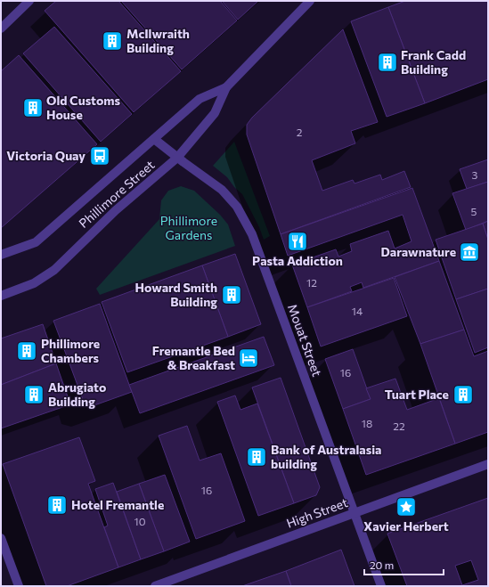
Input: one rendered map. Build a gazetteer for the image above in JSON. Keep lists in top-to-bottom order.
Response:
{
  "streets": {
    "street": ["Phillimore Street", "Mouat Street", "High Street"]
  },
  "crossings": [
    ["Phillimore Street", "Mouat Street"],
    ["Mouat Street", "High Street"]
  ],
  "parks": ["Phillimore Gardens"],
  "places": {
    "building": [
      "McIlwraith Building",
      "Frank Cadd Building",
      "Old Customs House",
      "Howard Smith Building",
      "Phillimore Chambers",
      "Abrugiato Building",
      "Tuart Place",
      "Bank of Australasia building",
      "Hotel Fremantle"
    ],
    "bus stop": ["Victoria Quay"],
    "restaurant": ["Pasta Addiction"],
    "museum": ["Darawnature"],
    "hotel": ["Fremantle Bed & Breakfast"],
    "place": ["Xavier Herbert"]
  },
  "house_numbers": [
    "2",
    "3",
    "5",
    "12",
    "14",
    "16",
    "18",
    "22",
    "16",
    "10"
  ],
  "scale_bar": "20 m"
}
